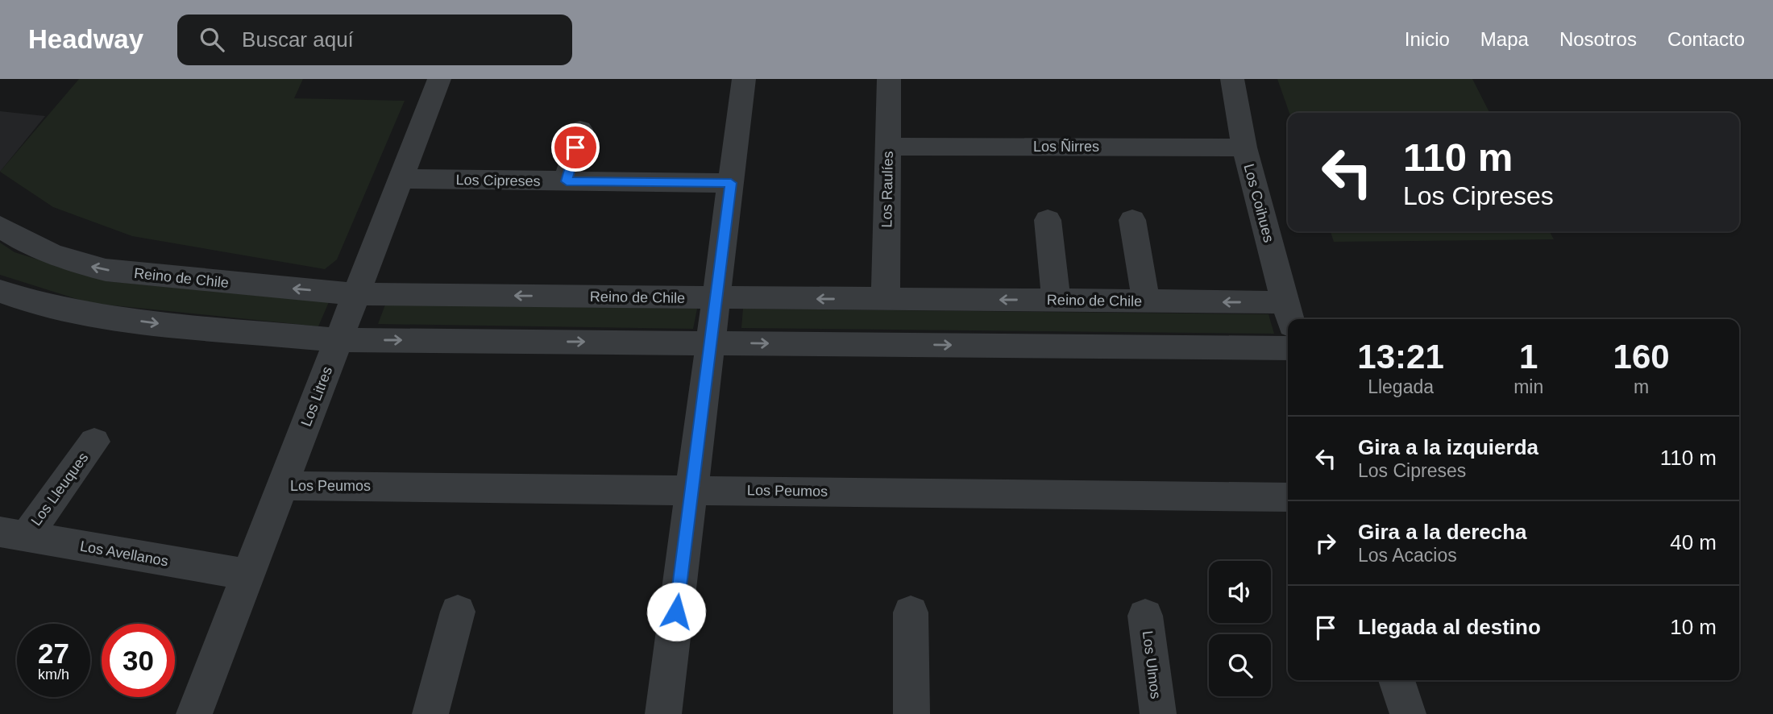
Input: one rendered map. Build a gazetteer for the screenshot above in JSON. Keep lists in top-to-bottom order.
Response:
{
  "streets": {
    "street": [
      "Los Ñirres",
      "Los Cipreses",
      "Los Raulíes",
      "Los Coihues",
      "Reino de Chile",
      "Los Litres",
      "Los Peumos",
      "Los Lleuques",
      "Los Avellanos",
      "Los Ulmos"
    ]
  },
  "crossings": [
    ["Los Ñirres", "Los Raulíes"],
    ["Los Ñirres", "Los Coihues"],
    ["Los Cipreses", "Los Litres"],
    ["Los Raulíes", "Reino de Chile"],
    ["Los Coihues", "Reino de Chile"],
    ["Reino de Chile", "Los Litres"],
    ["Los Litres", "Los Peumos"],
    ["Los Litres", "Los Avellanos"],
    ["Los Lleuques", "Los Avellanos"]
  ],
  "page": {
    "header": "Headway",
    "search": "Buscar aquí",
    "nav": [
      "Inicio",
      "Mapa",
      "Nosotros",
      "Contacto"
    ],
    "turn": ["110 m", "Los Cipreses"],
    "eta": [
      "13:21",
      "Llegada",
      "1",
      "min",
      "160",
      "m"
    ],
    "list": [
      {
        "name": "Gira a la izquierda",
        "note": "Los Cipreses",
        "value": "110 m"
      },
      {
        "name": "Gira a la derecha",
        "note": "Los Acacios",
        "value": "40 m"
      },
      {
        "name": "Llegada al destino",
        "value": "10 m"
      }
    ],
    "speed": "27 km/h",
    "limit": "30"
  }
}
